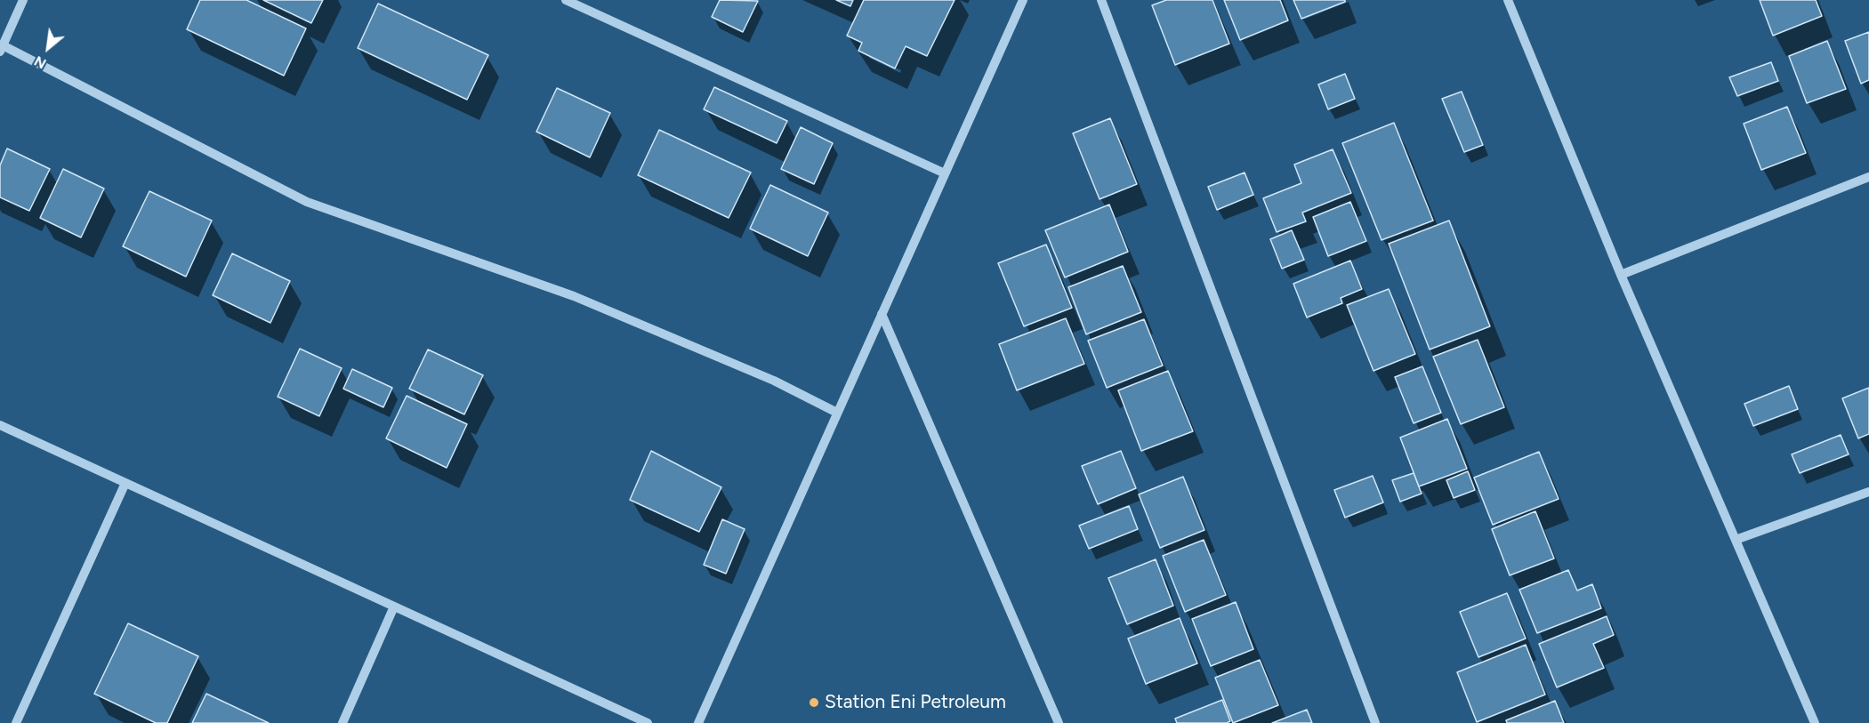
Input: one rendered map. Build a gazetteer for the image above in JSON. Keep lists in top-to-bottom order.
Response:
{
  "places": ["Station Eni Petroleum"],
  "north": "bottom left"
}
